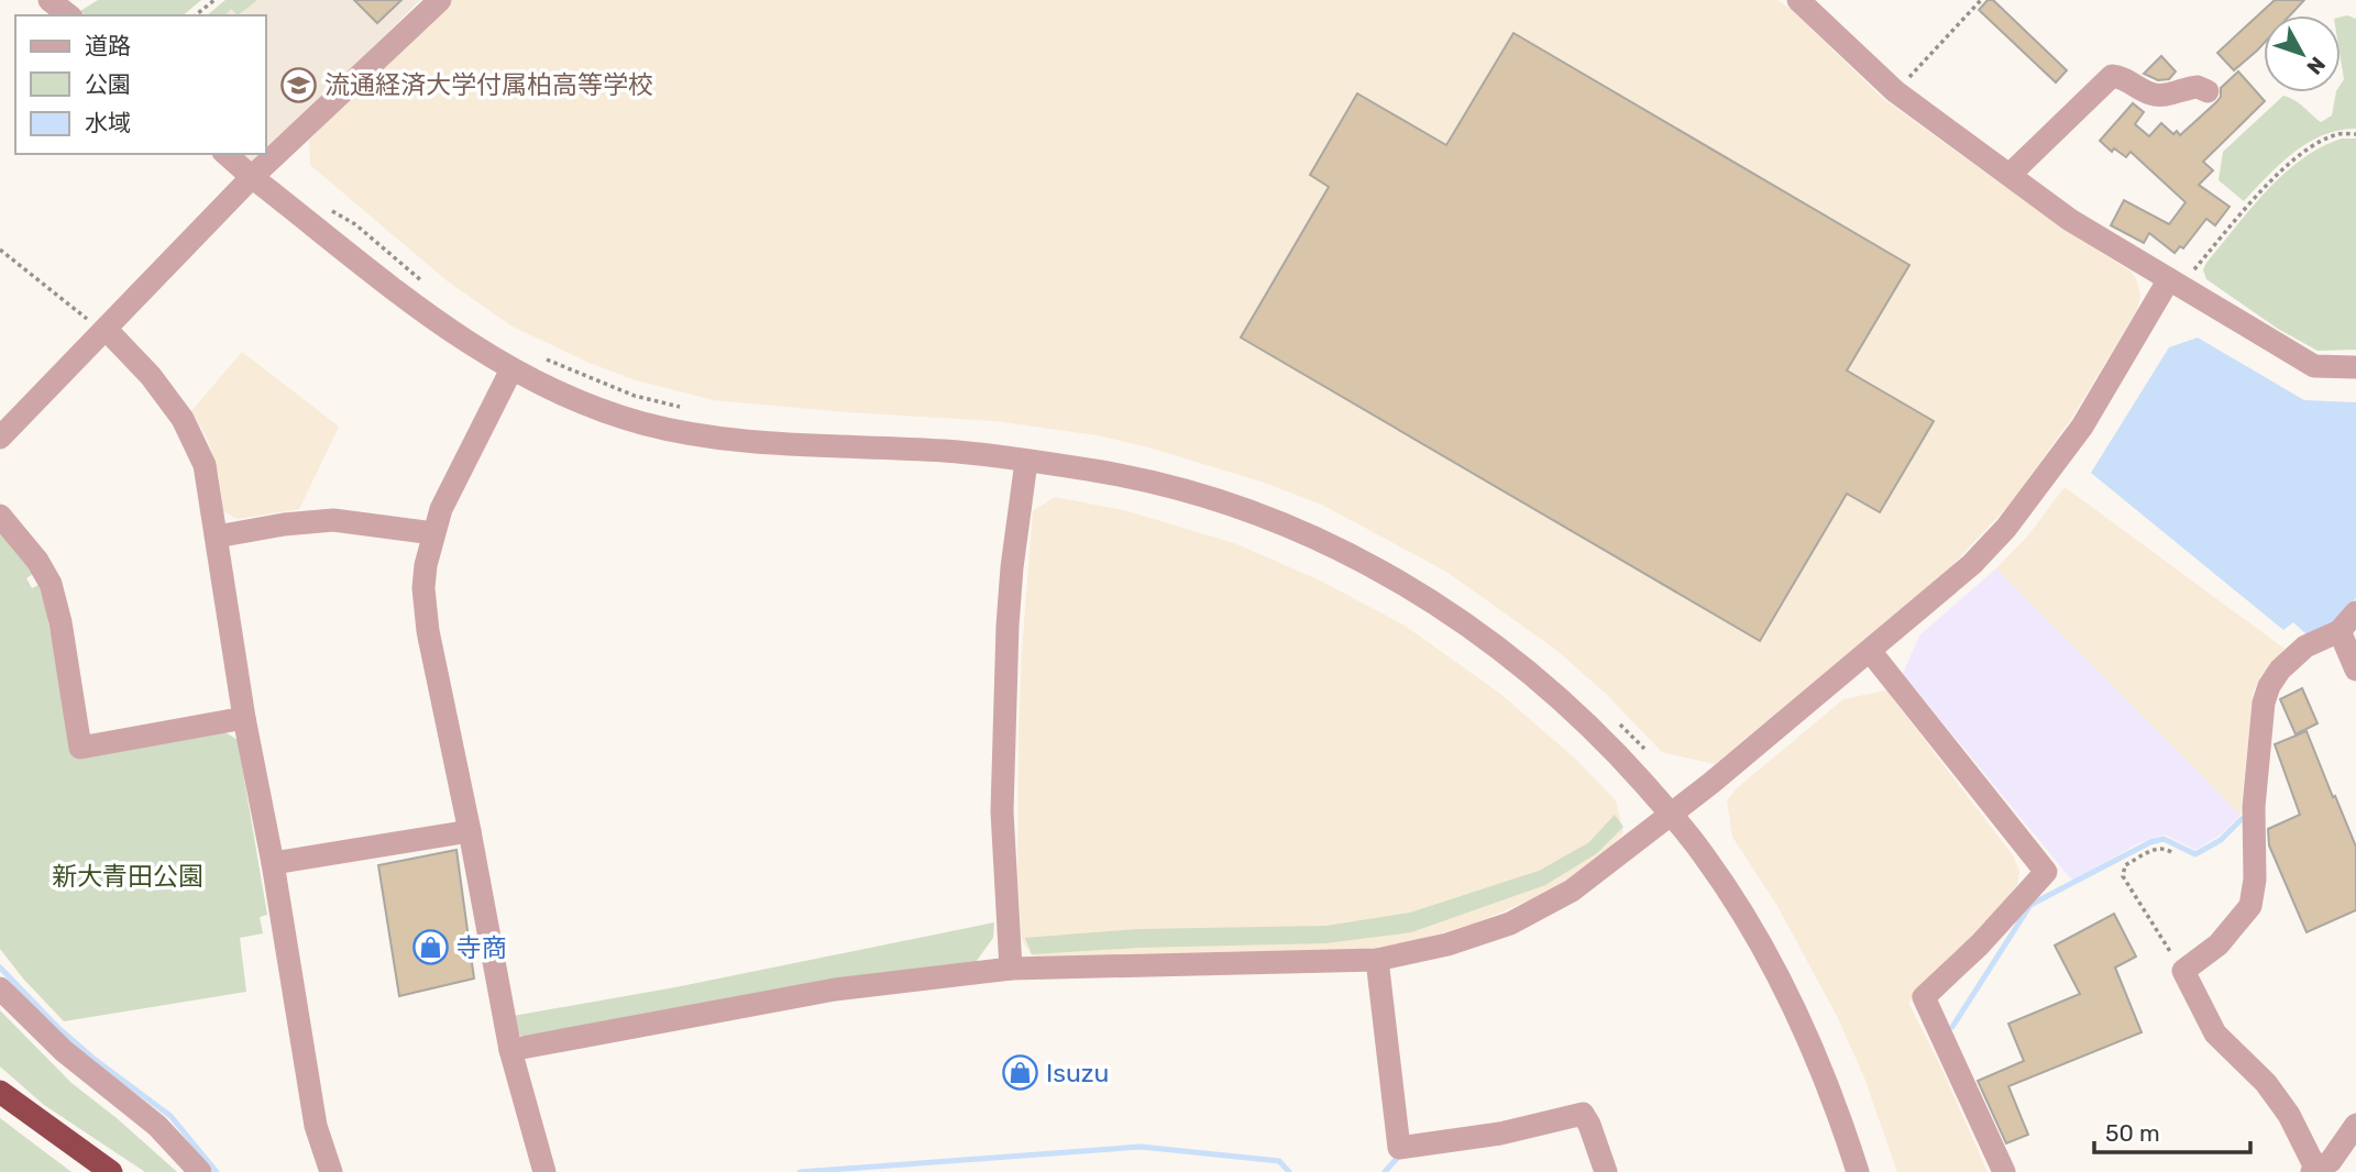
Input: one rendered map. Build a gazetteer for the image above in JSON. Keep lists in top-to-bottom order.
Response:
{
  "parks": ["新大青田公園"],
  "places": {
    "school or university": ["流通経済大学付属柏高等学校"],
    "shop": ["寺商", "Isuzu"]
  },
  "legend": ["道路", "公園", "水域"],
  "scale_bar": "50 m",
  "north": "bottom right"
}
